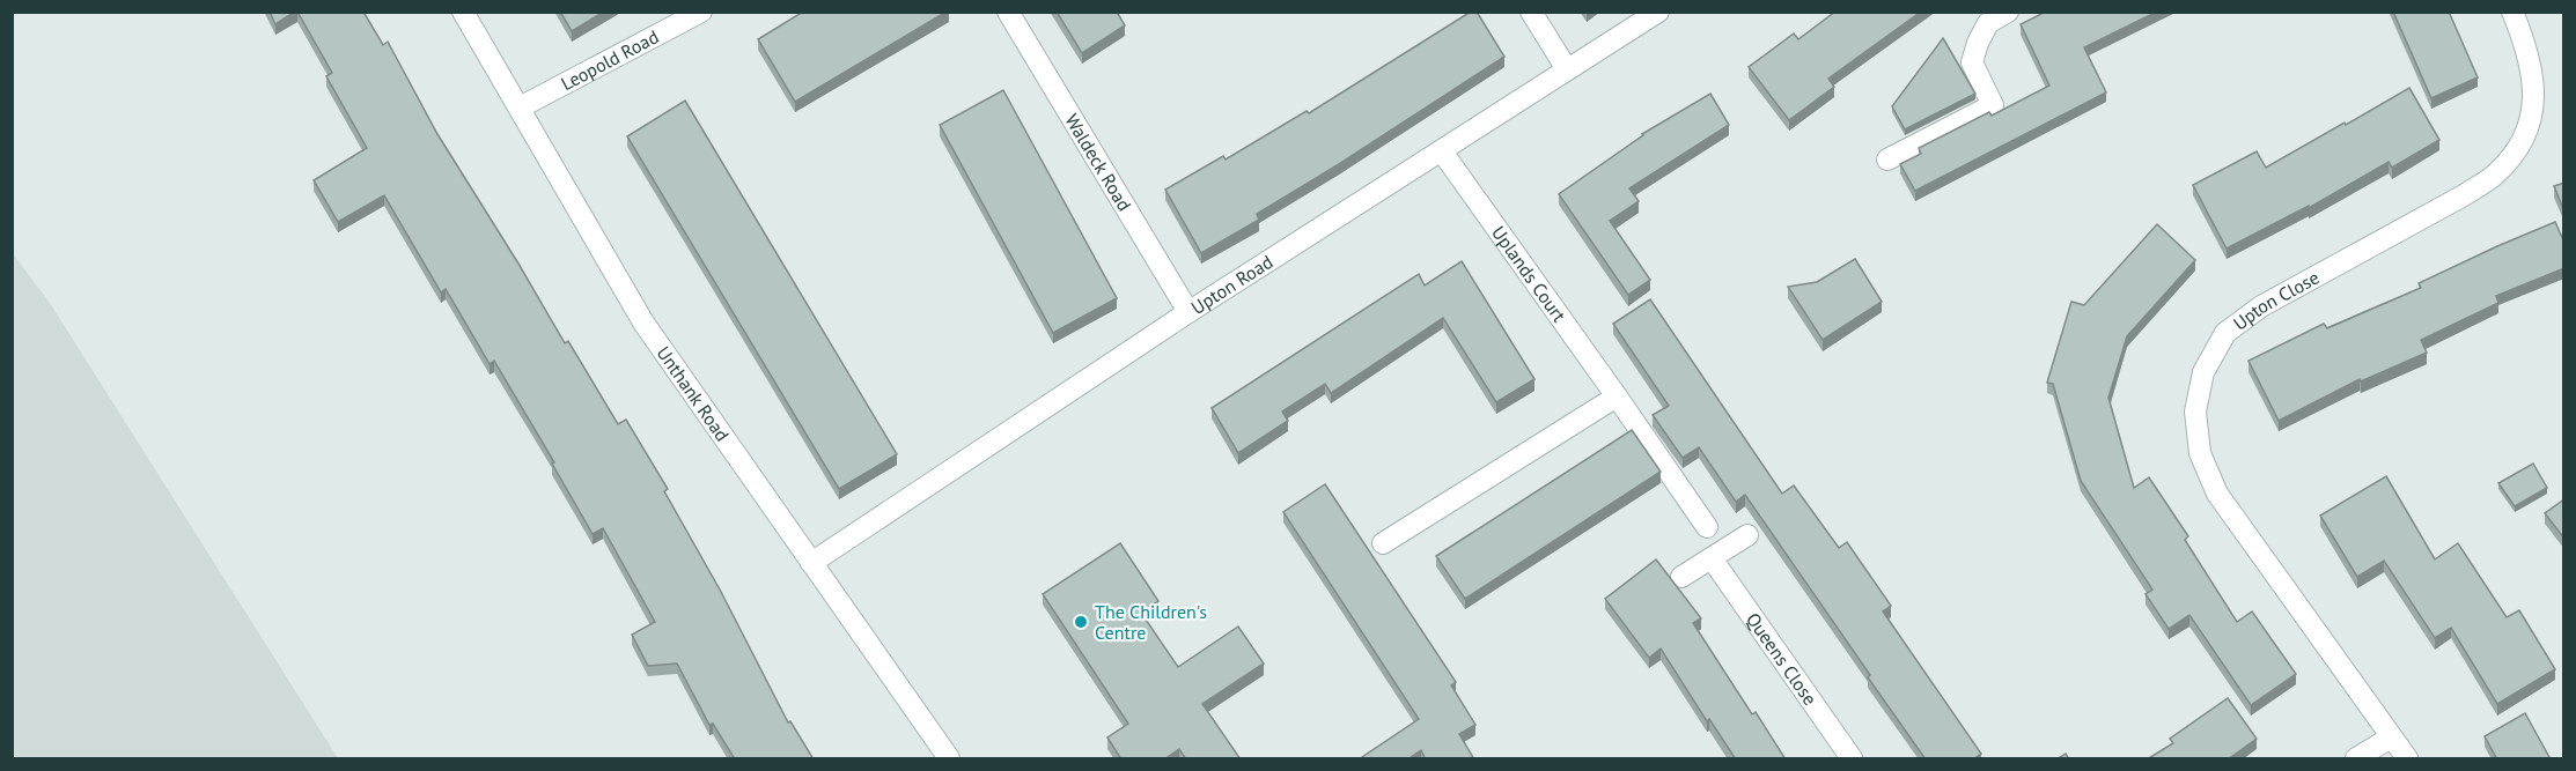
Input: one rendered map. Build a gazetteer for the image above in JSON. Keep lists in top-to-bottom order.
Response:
{
  "streets": {
    "street": [
      "Leopold Road",
      "Waldeck Road",
      "Uplands Court",
      "Upton Road",
      "Upton Close",
      "Unthank Road",
      "Queens Close"
    ]
  },
  "crossings": [
    ["Leopold Road", "Unthank Road"],
    ["Waldeck Road", "Upton Road"],
    ["Uplands Court", "Upton Road"],
    ["Upton Road", "Unthank Road"]
  ],
  "places": ["The Children's Centre"]
}
